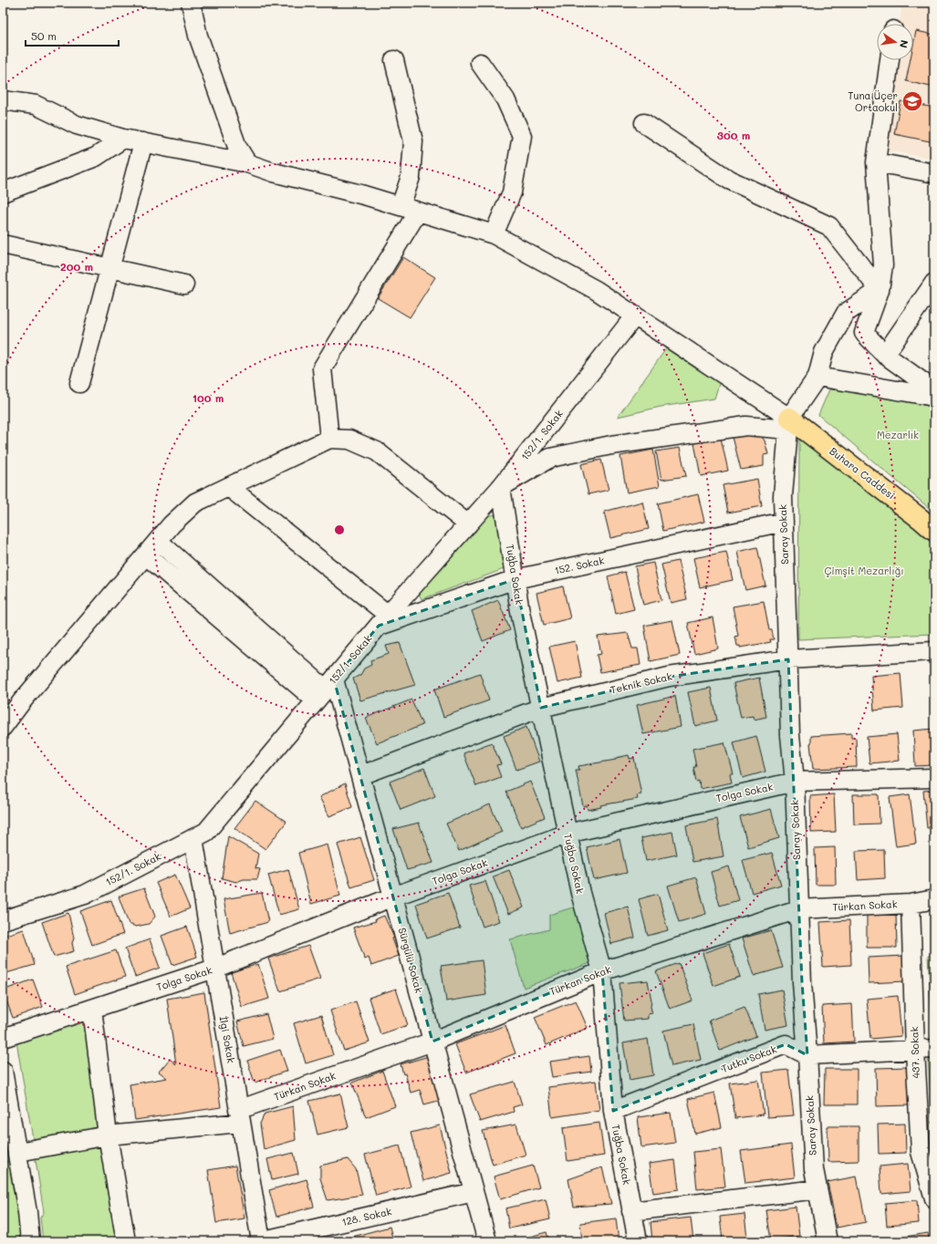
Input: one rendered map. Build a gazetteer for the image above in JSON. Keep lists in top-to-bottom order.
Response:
{
  "streets": {
    "main road": ["Buhara Caddesi"],
    "street": [
      "152/1. Sokak",
      "Saray Sokak",
      "152. Sokak",
      "Tuğba Sokak",
      "Teknik Sokak",
      "Tolga Sokak",
      "Türkan Sokak",
      "Sürgülü Sokak",
      "İlgi Sokak",
      "437. Sokak",
      "Tutku Sokak",
      "128. Sokak"
    ]
  },
  "crossings": [
    ["152/1. Sokak", "152. Sokak"],
    ["152/1. Sokak", "Tuğba Sokak"],
    ["152/1. Sokak", "Sürgülü Sokak"],
    ["152/1. Sokak", "İlgi Sokak"],
    ["Buhara Caddesi", "Saray Sokak"],
    ["Saray Sokak", "152. Sokak"],
    ["Saray Sokak", "Teknik Sokak"],
    ["Saray Sokak", "Tolga Sokak"],
    ["Saray Sokak", "Türkan Sokak"],
    ["Saray Sokak", "Tutku Sokak"],
    ["152. Sokak", "Tuğba Sokak"],
    ["Tuğba Sokak", "Teknik Sokak"],
    ["Tuğba Sokak", "Tolga Sokak"],
    ["Tuğba Sokak", "Türkan Sokak"],
    ["Tuğba Sokak", "Tutku Sokak"],
    ["Teknik Sokak", "Sürgülü Sokak"],
    ["Tolga Sokak", "Sürgülü Sokak"],
    ["Tolga Sokak", "İlgi Sokak"],
    ["Türkan Sokak", "Sürgülü Sokak"],
    ["Türkan Sokak", "İlgi Sokak"],
    ["Türkan Sokak", "437. Sokak"],
    ["Sürgülü Sokak", "128. Sokak"],
    ["İlgi Sokak", "128. Sokak"],
    ["437. Sokak", "Tutku Sokak"]
  ],
  "parks": ["Mezarlık", "Çimşit Mezarlığı"],
  "places": {
    "school or university": ["Tuna Üçer Ortaokul"]
  },
  "scale_bar": "50 m",
  "north": "right",
  "rings": ["300 m", "200 m", "100 m"]
}
